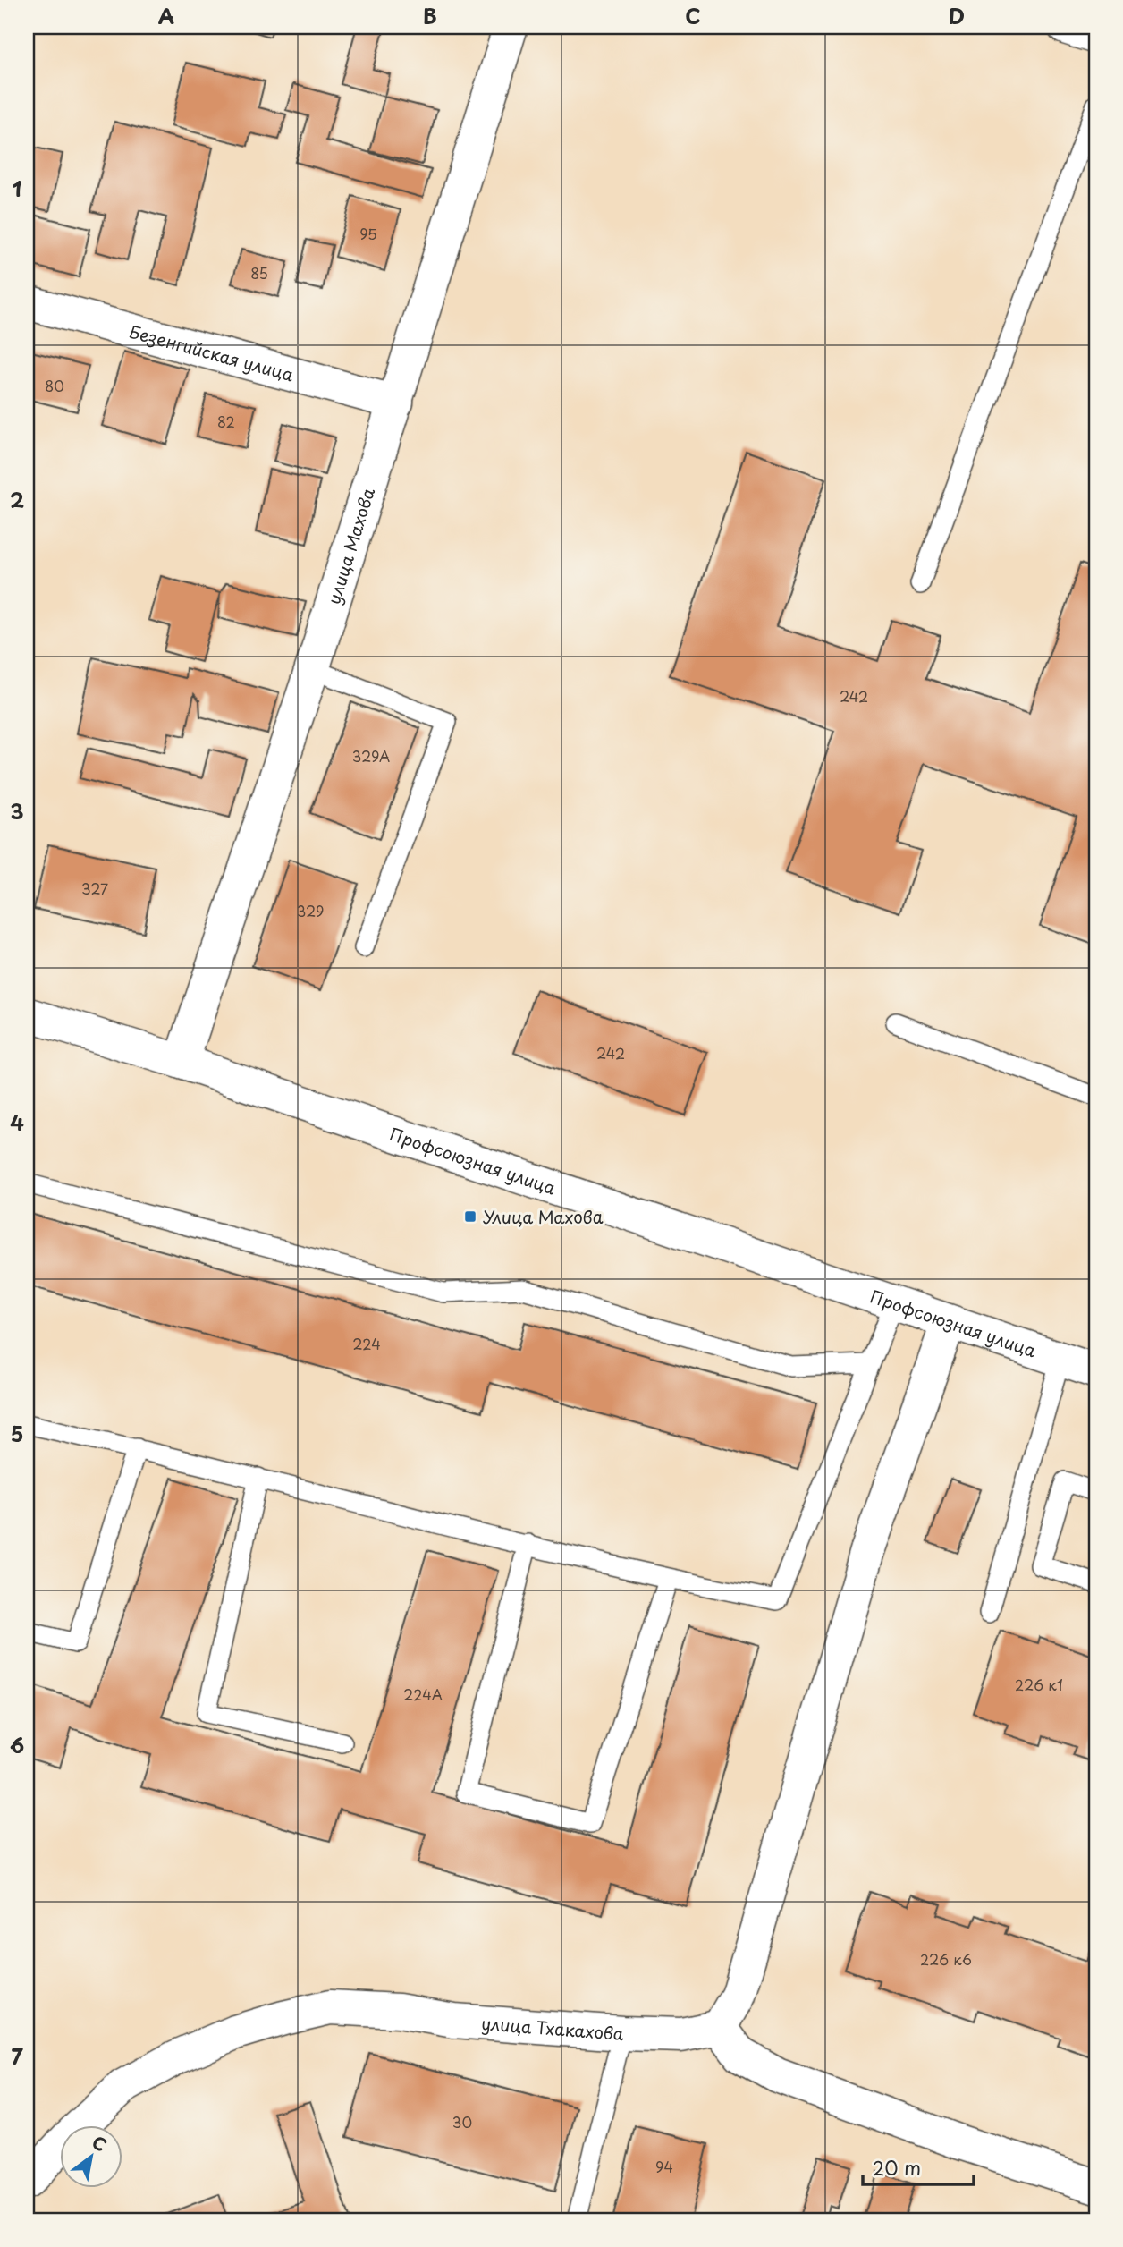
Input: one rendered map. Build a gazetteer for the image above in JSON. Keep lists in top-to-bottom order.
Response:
{
  "streets": {
    "street": [
      "Безенгийская улица",
      "улица Махова",
      "Профсоюзная улица",
      "улица Тхакахова"
    ]
  },
  "crossings": [
    ["Безенгийская улица", "улица Махова"],
    ["улица Махова", "Профсоюзная улица"]
  ],
  "places": {
    "transit": ["Улица Махова"]
  },
  "house_numbers": [
    "95",
    "85",
    "80",
    "82",
    "242",
    "329А",
    "327",
    "329",
    "242",
    "224",
    "226 к1",
    "224А",
    "226 к6",
    "30",
    "94"
  ],
  "scale_bar": "20 m",
  "north": "top right",
  "grid": {
    "columns": [
      "A",
      "B",
      "C",
      "D"
    ],
    "rows": [
      "1",
      "2",
      "3",
      "4",
      "5",
      "6",
      "7"
    ]
  }
}
